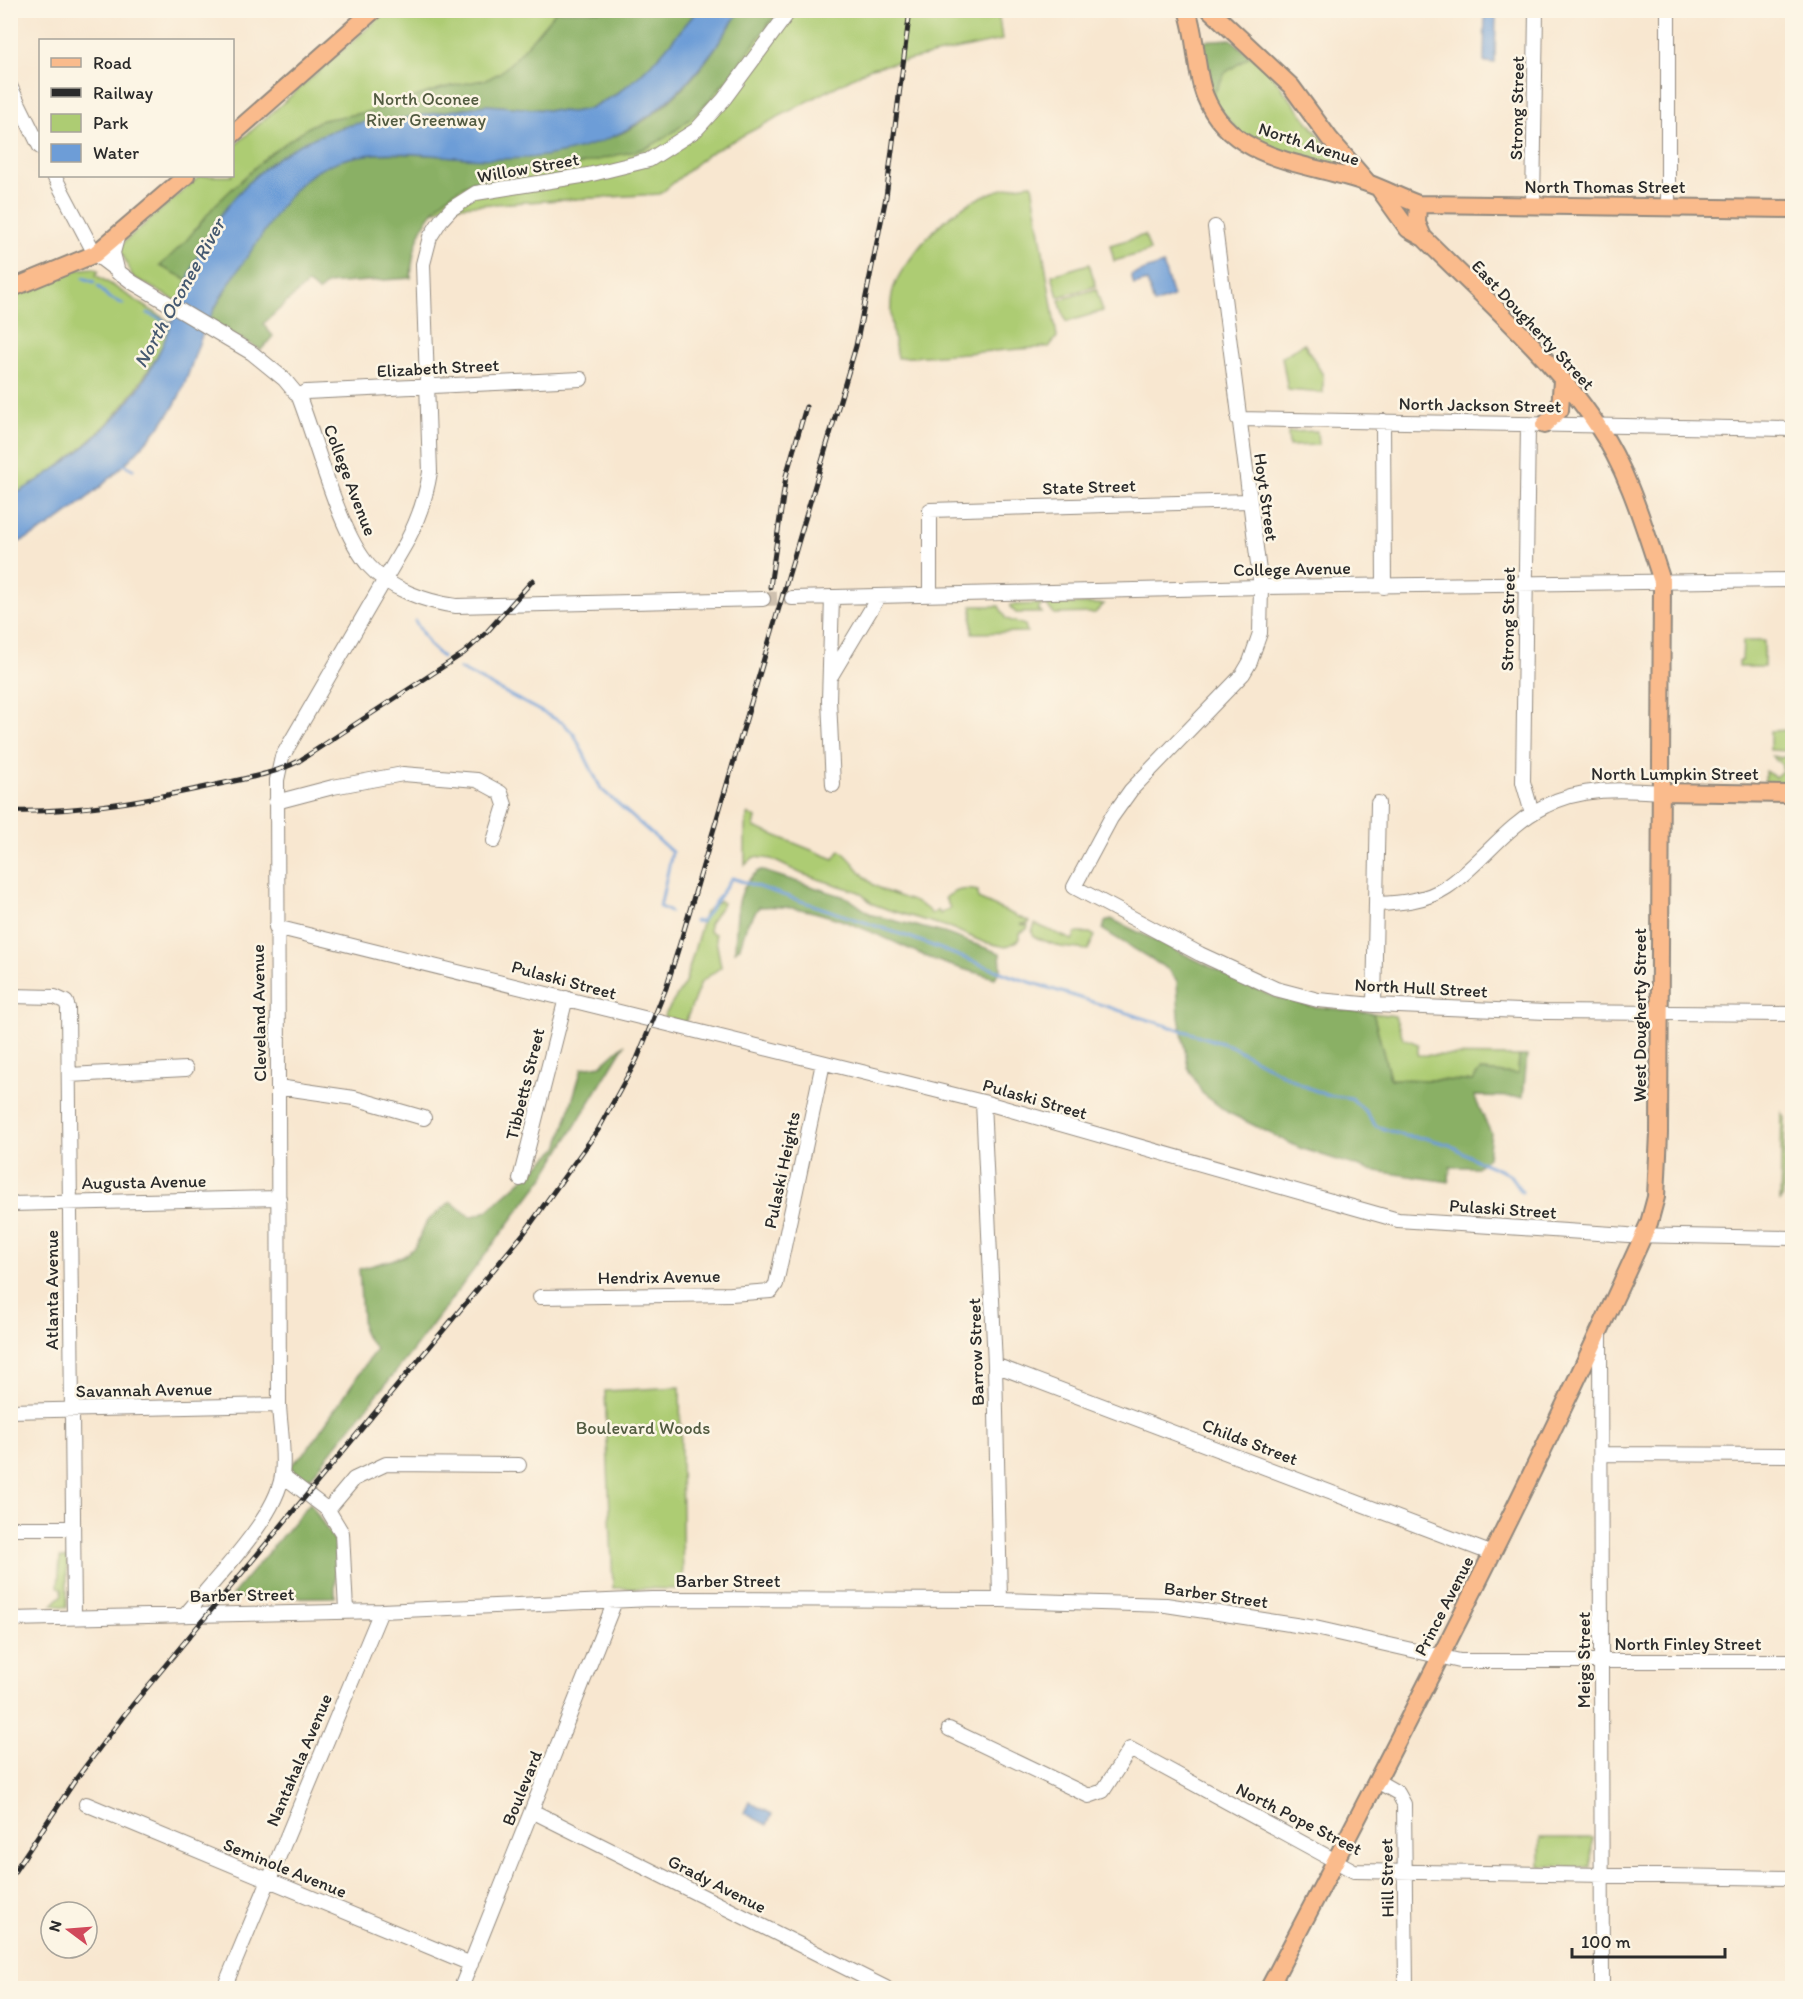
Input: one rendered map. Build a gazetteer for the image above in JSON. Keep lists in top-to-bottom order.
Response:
{
  "streets": {
    "main road": [
      "North Avenue",
      "North Thomas Street",
      "East Dougherty Street",
      "North Lumpkin Street",
      "West Dougherty Street",
      "Prince Avenue"
    ],
    "street": [
      "Strong Street",
      "Willow Street",
      "Elizabeth Street",
      "North Jackson Street",
      "College Avenue",
      "State Street",
      "Hoyt Street",
      "Pulaski Street",
      "North Hull Street",
      "Cleveland Avenue",
      "Tibbetts Street",
      "Pulaski Heights",
      "Augusta Avenue",
      "Hendrix Avenue",
      "Atlanta Avenue",
      "Barrow Street",
      "Savannah Avenue",
      "Childs Street",
      "Barber Street",
      "North Finley Street",
      "Meigs Street",
      "Nantahala Avenue",
      "Boulevard",
      "North Pope Street",
      "Seminole Avenue",
      "Hill Street",
      "Grady Avenue"
    ]
  },
  "crossings": [
    ["Strong Street", "North Thomas Street"],
    ["Strong Street", "North Jackson Street"],
    ["Strong Street", "College Avenue"],
    ["Strong Street", "North Lumpkin Street"],
    ["North Avenue", "North Thomas Street"],
    ["North Avenue", "East Dougherty Street"],
    ["Willow Street", "Elizabeth Street"],
    ["Willow Street", "College Avenue"],
    ["Willow Street", "Cleveland Avenue"],
    ["East Dougherty Street", "North Jackson Street"],
    ["East Dougherty Street", "College Avenue"],
    ["East Dougherty Street", "North Lumpkin Street"],
    ["East Dougherty Street", "West Dougherty Street"],
    ["Elizabeth Street", "College Avenue"],
    ["North Jackson Street", "Hoyt Street"],
    ["College Avenue", "State Street"],
    ["College Avenue", "Hoyt Street"],
    ["College Avenue", "Cleveland Avenue"],
    ["State Street", "Hoyt Street"],
    ["Hoyt Street", "North Hull Street"],
    ["North Lumpkin Street", "West Dougherty Street"],
    ["Pulaski Street", "Cleveland Avenue"],
    ["Pulaski Street", "West Dougherty Street"],
    ["Pulaski Street", "Tibbetts Street"],
    ["Pulaski Street", "Pulaski Heights"],
    ["Pulaski Street", "Barrow Street"],
    ["Pulaski Street", "Prince Avenue"],
    ["North Hull Street", "West Dougherty Street"],
    ["Cleveland Avenue", "Augusta Avenue"],
    ["Cleveland Avenue", "Savannah Avenue"],
    ["Cleveland Avenue", "Barber Street"],
    ["West Dougherty Street", "Prince Avenue"],
    ["Pulaski Heights", "Hendrix Avenue"],
    ["Augusta Avenue", "Atlanta Avenue"],
    ["Atlanta Avenue", "Savannah Avenue"],
    ["Atlanta Avenue", "Barber Street"],
    ["Barrow Street", "Childs Street"],
    ["Barrow Street", "Barber Street"],
    ["Childs Street", "Prince Avenue"],
    ["Barber Street", "Prince Avenue"],
    ["Barber Street", "North Finley Street"],
    ["Barber Street", "Nantahala Avenue"],
    ["Barber Street", "Boulevard"],
    ["Prince Avenue", "North Finley Street"],
    ["Prince Avenue", "Meigs Street"],
    ["Prince Avenue", "North Pope Street"],
    ["Prince Avenue", "Hill Street"],
    ["North Finley Street", "Meigs Street"],
    ["Meigs Street", "North Pope Street"],
    ["Nantahala Avenue", "Seminole Avenue"],
    ["Boulevard", "Seminole Avenue"],
    ["Boulevard", "Grady Avenue"],
    ["North Pope Street", "Hill Street"]
  ],
  "water": ["North Oconee River"],
  "parks": ["North Oconee River Greenway", "Boulevard Woods"],
  "legend": [
    "Road",
    "Railway",
    "Park",
    "Water"
  ],
  "scale_bar": "100 m",
  "north": "left"
}
